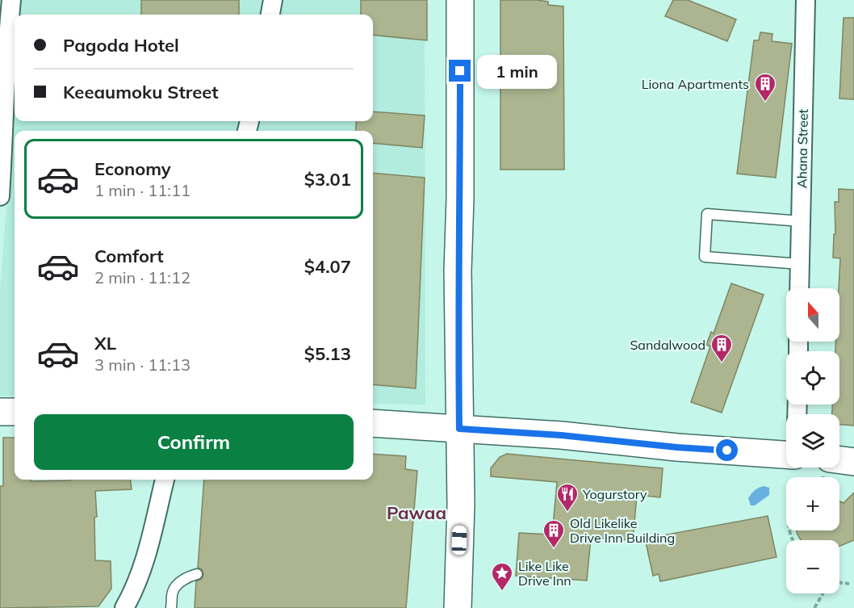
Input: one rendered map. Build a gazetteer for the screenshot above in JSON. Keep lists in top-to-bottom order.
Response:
{
  "streets": {
    "street": ["Ahana Street"]
  },
  "districts": ["Pawaa"],
  "places": {
    "building": ["Liona Apartments", "Sandalwood", "Old Likelike Drive Inn Building"],
    "restaurant": ["Yogurstory"],
    "place": ["Like Like Drive Inn"]
  },
  "north": "top",
  "page": {
    "banner": ["Pagoda Hotel", "Keeaumoku Street"],
    "bubble": "1 min",
    "list": [
      {
        "name": "Economy",
        "note": "1 min · 11:11",
        "value": "$3.01"
      },
      {
        "name": "Comfort",
        "note": "2 min · 11:12",
        "value": "$4.07"
      },
      {
        "name": "XL",
        "note": "3 min · 11:13",
        "value": "$5.13"
      }
    ],
    "map_buttons": ["+", "−"],
    "buttons": "Confirm"
  }
}
